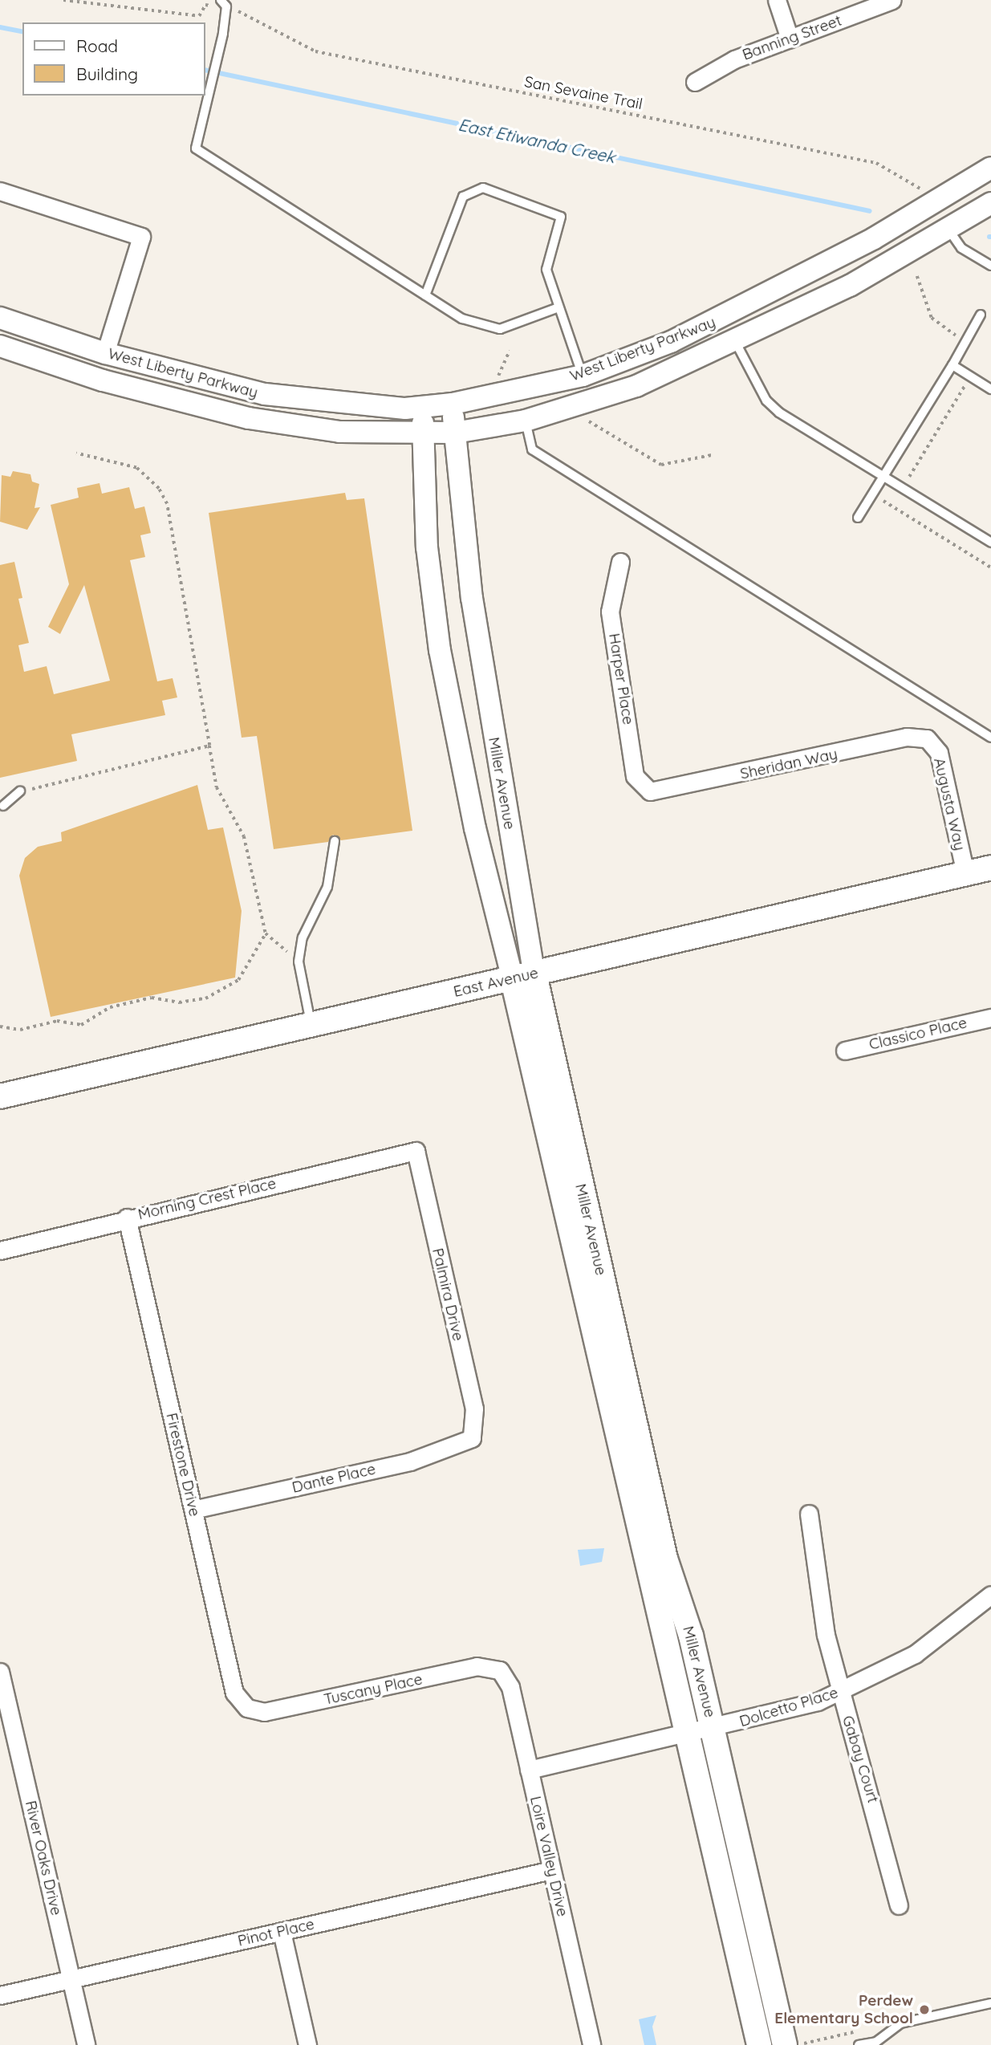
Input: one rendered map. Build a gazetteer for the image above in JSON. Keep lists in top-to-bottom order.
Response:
{
  "streets": {
    "main road": ["Miller Avenue", "East Avenue"],
    "street": [
      "Banning Street",
      "West Liberty Parkway",
      "Harper Place",
      "Sheridan Way",
      "Augusta Way",
      "Classico Place",
      "Morning Crest Place",
      "Palmira Drive",
      "Firestone Drive",
      "Dante Place",
      "Tuscany Place",
      "Dolcetto Place",
      "Gabay Court",
      "Loire Valley Drive",
      "River Oaks Drive",
      "Pinot Place"
    ],
    "path": ["San Sevaine Trail"]
  },
  "crossings": [
    ["West Liberty Parkway", "Miller Avenue"],
    ["Harper Place", "Sheridan Way"],
    ["Sheridan Way", "Augusta Way"],
    ["Miller Avenue", "East Avenue"],
    ["Miller Avenue", "Dolcetto Place"],
    ["Augusta Way", "East Avenue"],
    ["Morning Crest Place", "Palmira Drive"],
    ["Morning Crest Place", "Firestone Drive"],
    ["Palmira Drive", "Dante Place"],
    ["Firestone Drive", "Dante Place"],
    ["Firestone Drive", "Tuscany Place"],
    ["Tuscany Place", "Loire Valley Drive"],
    ["Dolcetto Place", "Gabay Court"],
    ["Dolcetto Place", "Loire Valley Drive"],
    ["Loire Valley Drive", "Pinot Place"],
    ["River Oaks Drive", "Pinot Place"]
  ],
  "water": ["East Etiwanda Creek"],
  "places": ["Perdew Elementary School"],
  "legend": ["Road", "Building"]
}
